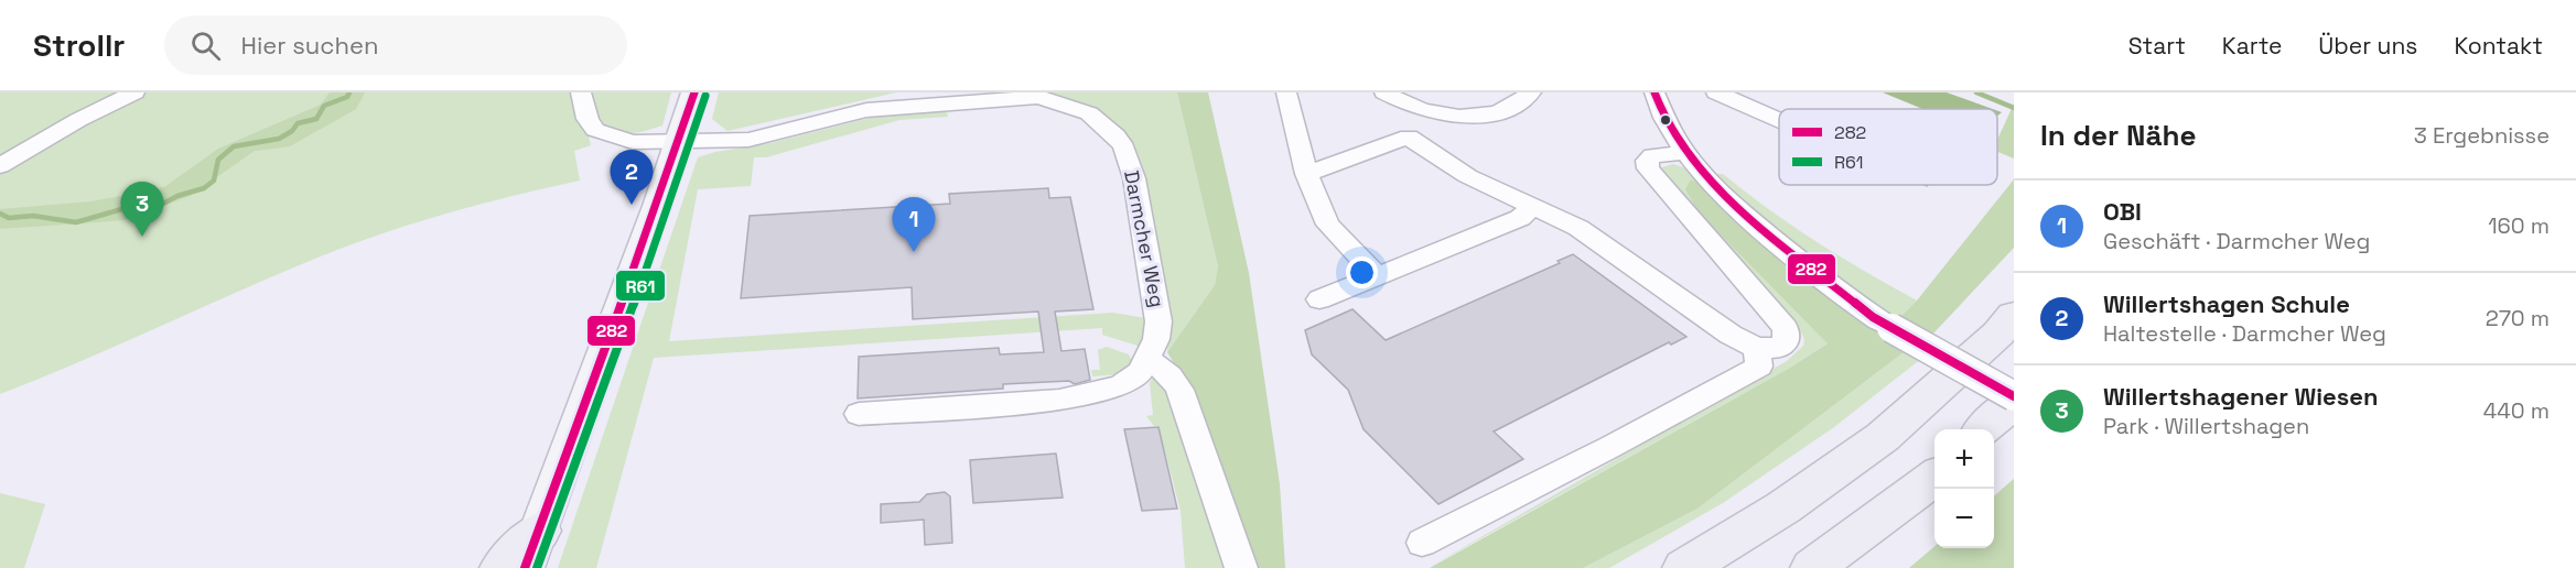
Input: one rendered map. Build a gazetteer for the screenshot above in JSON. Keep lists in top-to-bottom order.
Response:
{
  "streets": {
    "street": ["Darmcher Weg"]
  },
  "lines": ["transit line 282", "transit line R61"],
  "legend": ["282", "R61"],
  "page": {
    "header": "Strollr",
    "search": "Hier suchen",
    "nav": [
      "Start",
      "Karte",
      "Über uns",
      "Kontakt"
    ],
    "heading": ["In der Nähe", "3 Ergebnisse"],
    "pins": ["2", "3", "1"],
    "list": [
      {
        "mark": "1",
        "name": "OBI",
        "note": "Geschäft · Darmcher Weg",
        "value": "160 m"
      },
      {
        "mark": "2",
        "name": "Willertshagen Schule",
        "note": "Haltestelle · Darmcher Weg",
        "value": "270 m"
      },
      {
        "mark": "3",
        "name": "Willertshagener Wiesen",
        "note": "Park · Willertshagen",
        "value": "440 m"
      }
    ],
    "map_buttons": ["+", "−"]
  }
}
